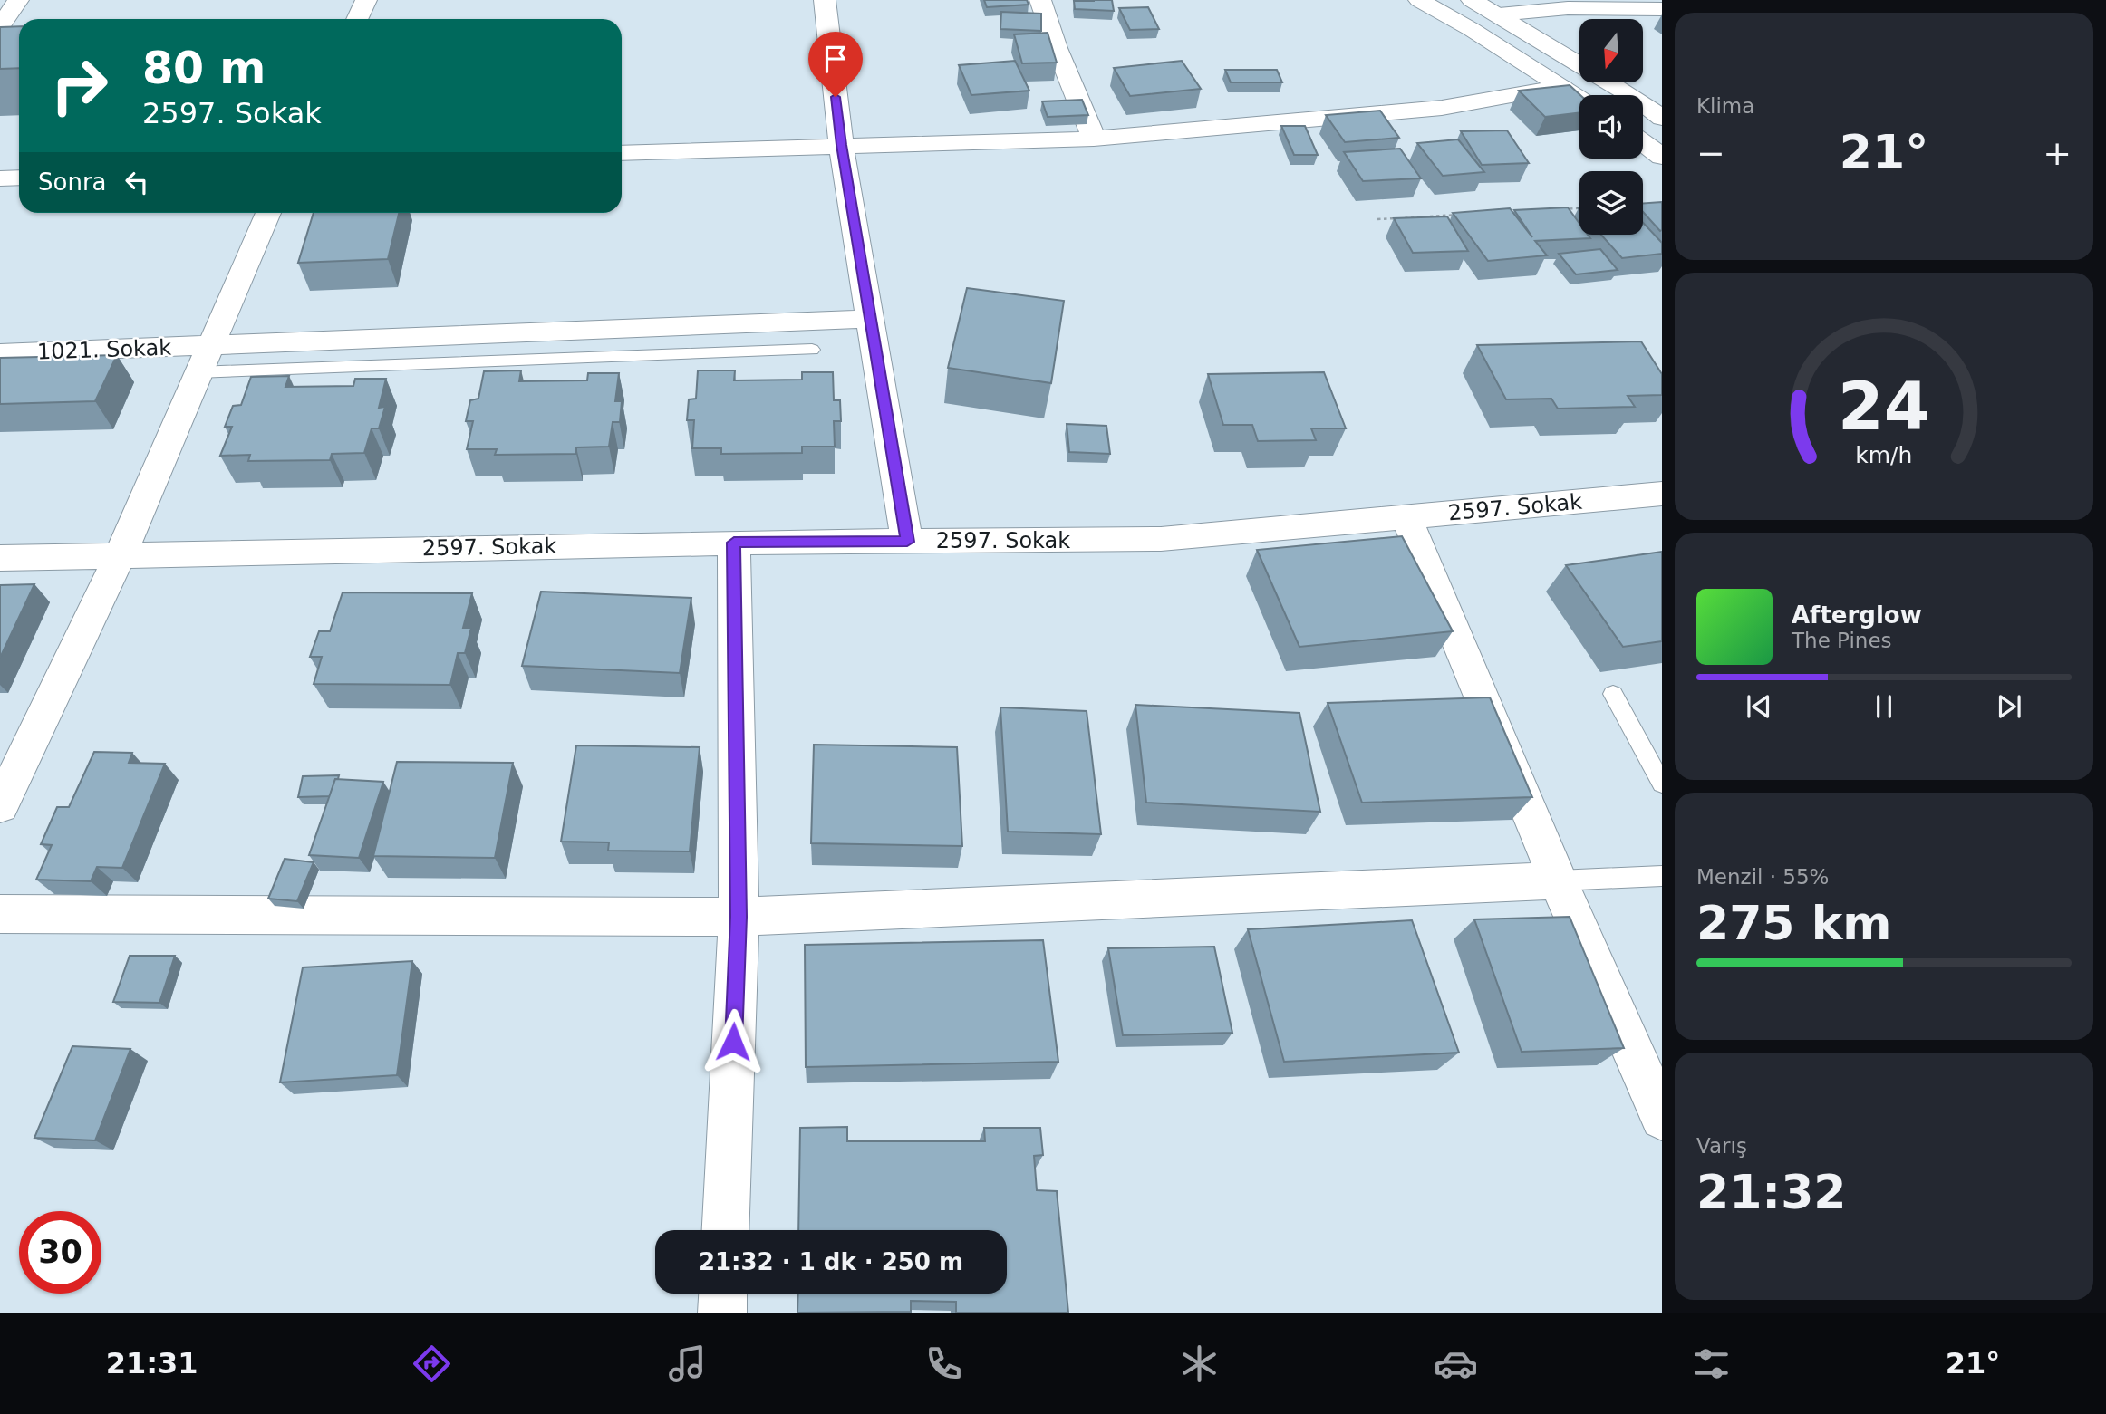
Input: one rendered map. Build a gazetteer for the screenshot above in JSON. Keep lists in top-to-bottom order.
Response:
{
  "streets": {
    "street": ["1021. Sokak", "2597. Sokak"]
  },
  "north": "bottom",
  "page": {
    "tile": [
      "Klima",
      ["Menzil · 55%", "275 km"],
      ["Varış", "21:32"]
    ],
    "turn": ["80 m", "2597. Sokak"],
    "heat": ["−", "21°", "+"],
    "then": "Sonra",
    "song": ["Afterglow", "The Pines"],
    "limit": "30",
    "trip": "21:32 · 1 dk · 250 m",
    "tabs": ["21:31", "21°"],
    "gauge": ["24", "km/h"]
  }
}
